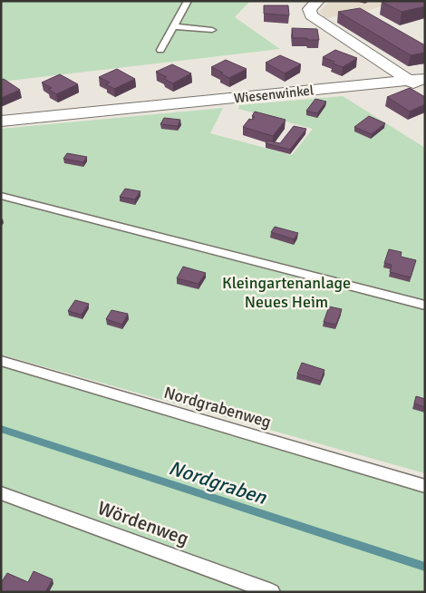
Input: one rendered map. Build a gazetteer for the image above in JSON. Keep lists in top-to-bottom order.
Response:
{
  "streets": {
    "street": ["Wiesenwinkel"],
    "lane": ["Nordgrabenweg", "Wördenweg"]
  },
  "water": ["Nordgraben"],
  "parks": ["Kleingartenanlage Neues Heim"]
}
